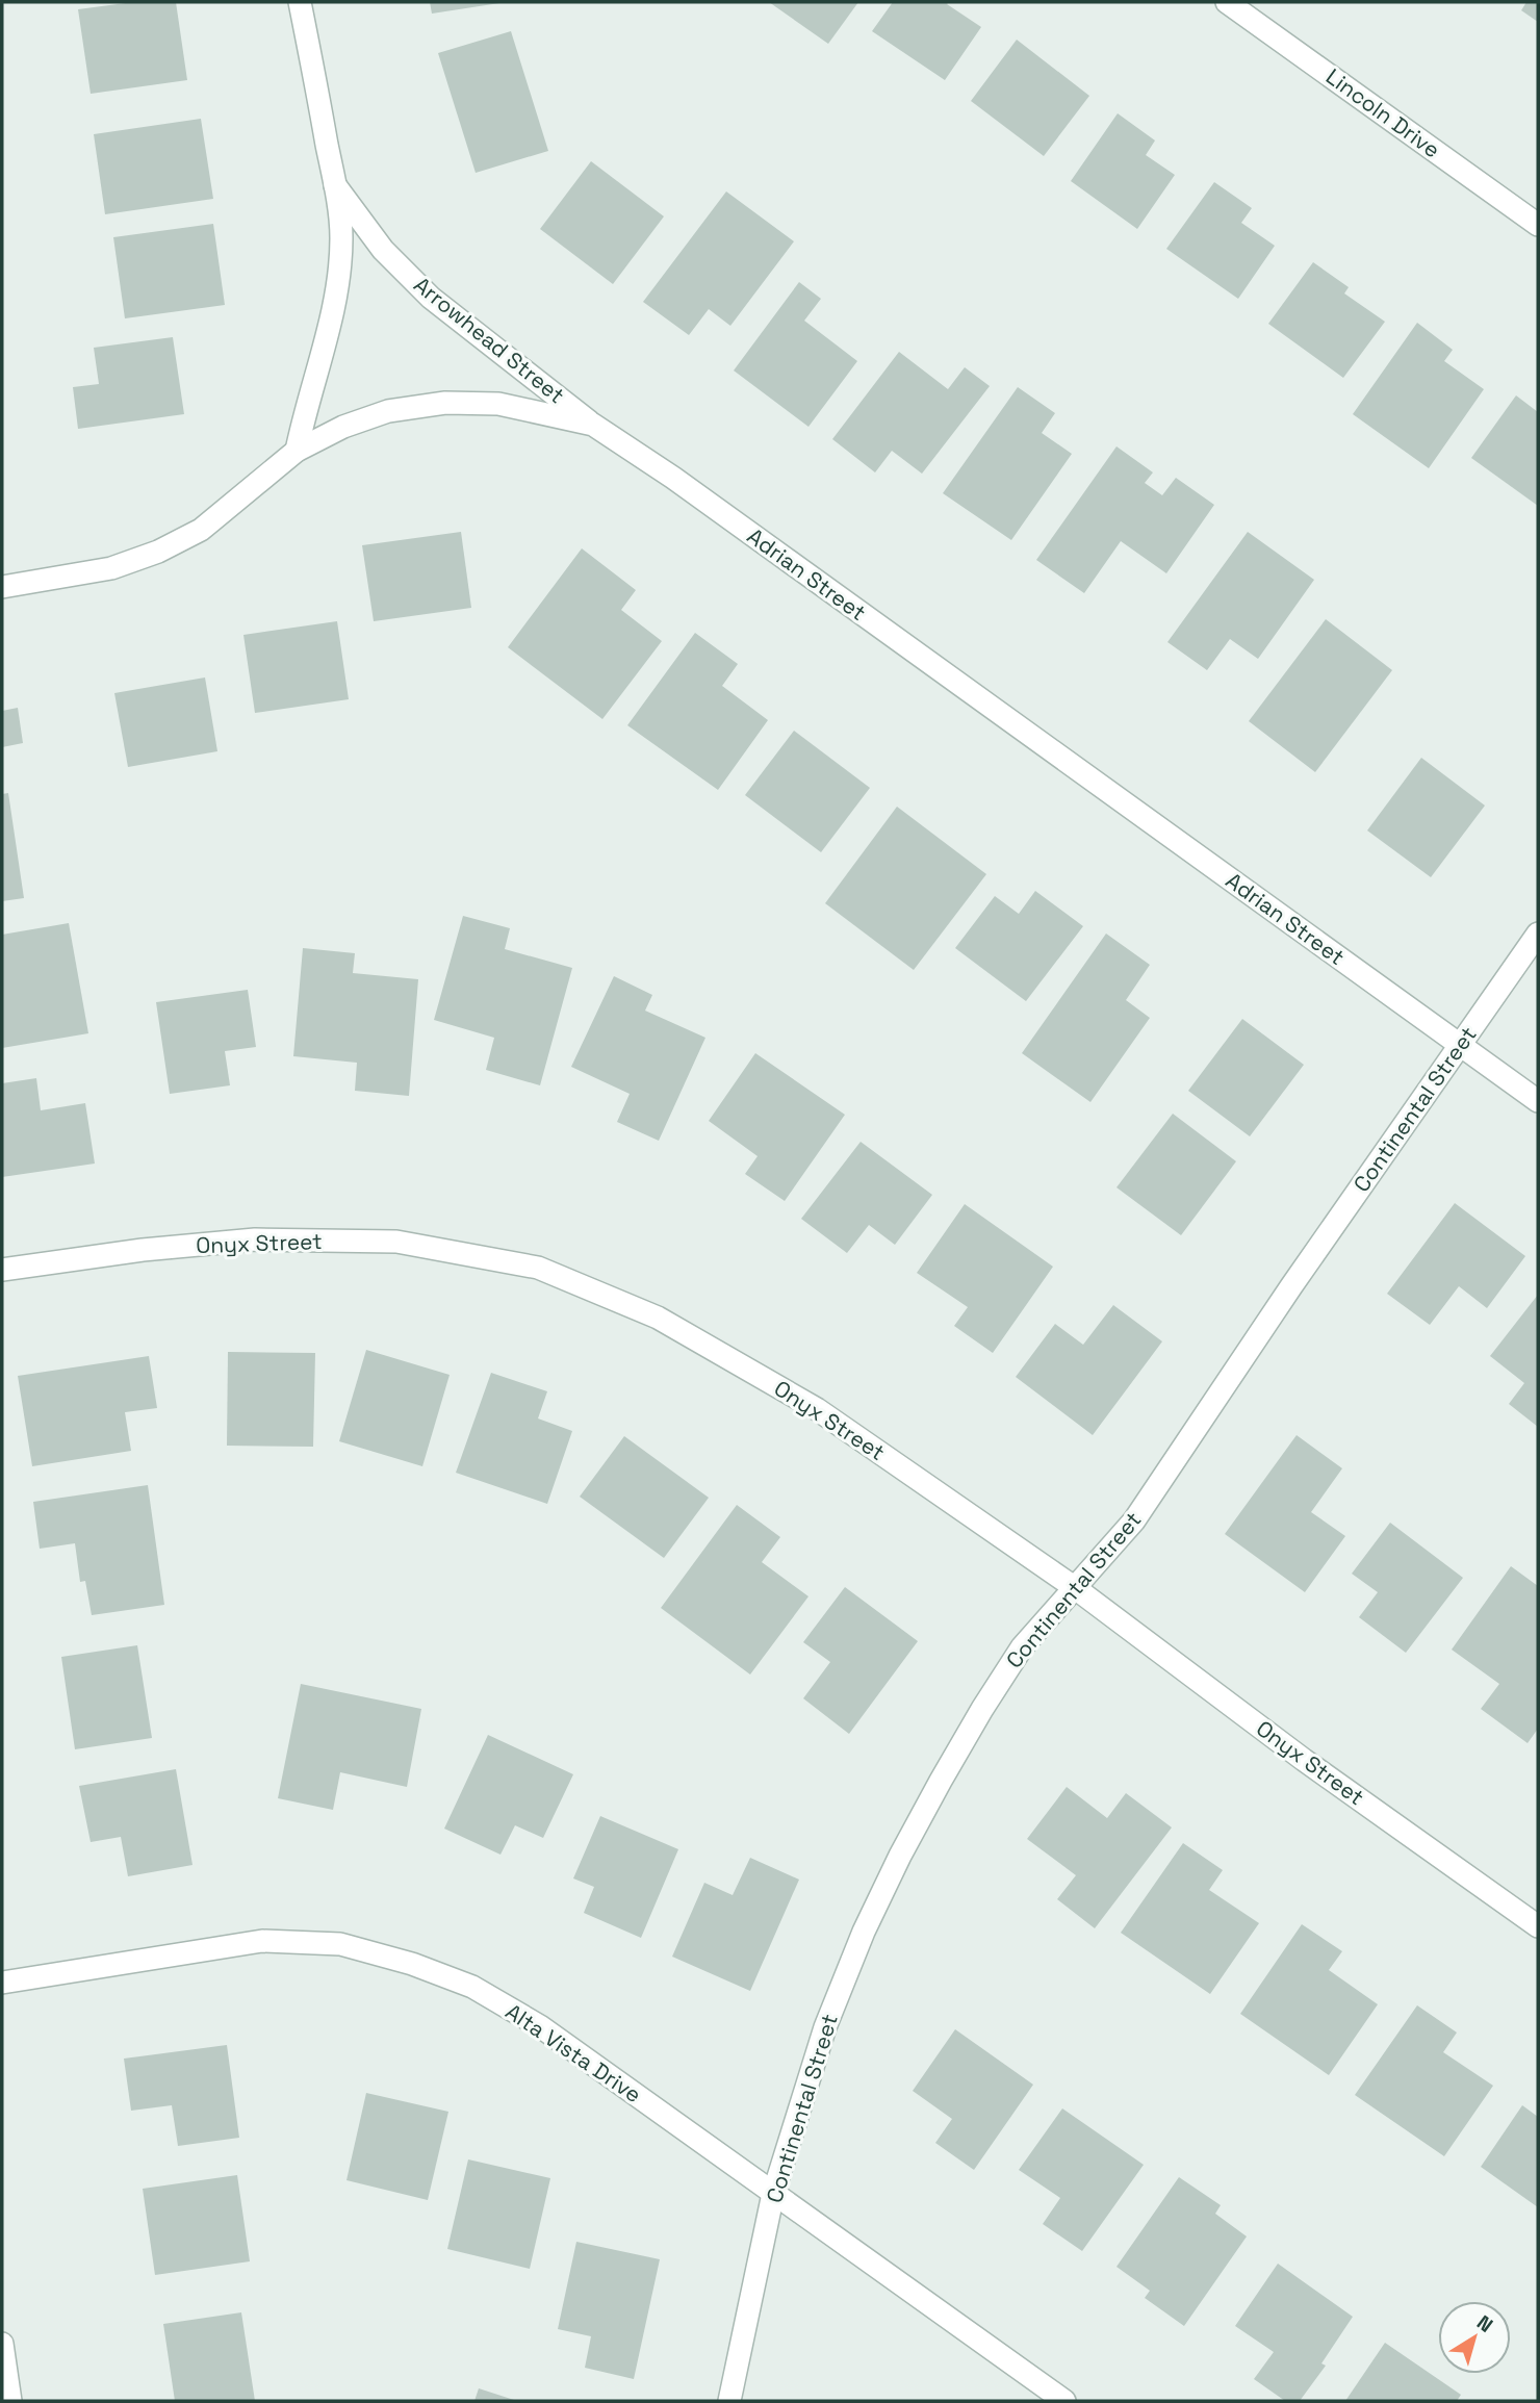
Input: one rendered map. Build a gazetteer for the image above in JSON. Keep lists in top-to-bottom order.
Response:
{
  "streets": {
    "street": [
      "Lincoln Drive",
      "Arrowhead Street",
      "Adrian Street",
      "Continental Street",
      "Onyx Street",
      "Alta Vista Drive"
    ]
  },
  "crossings": [
    ["Arrowhead Street", "Adrian Street"],
    ["Adrian Street", "Continental Street"],
    ["Continental Street", "Onyx Street"],
    ["Continental Street", "Alta Vista Drive"]
  ],
  "north": "top right"
}
